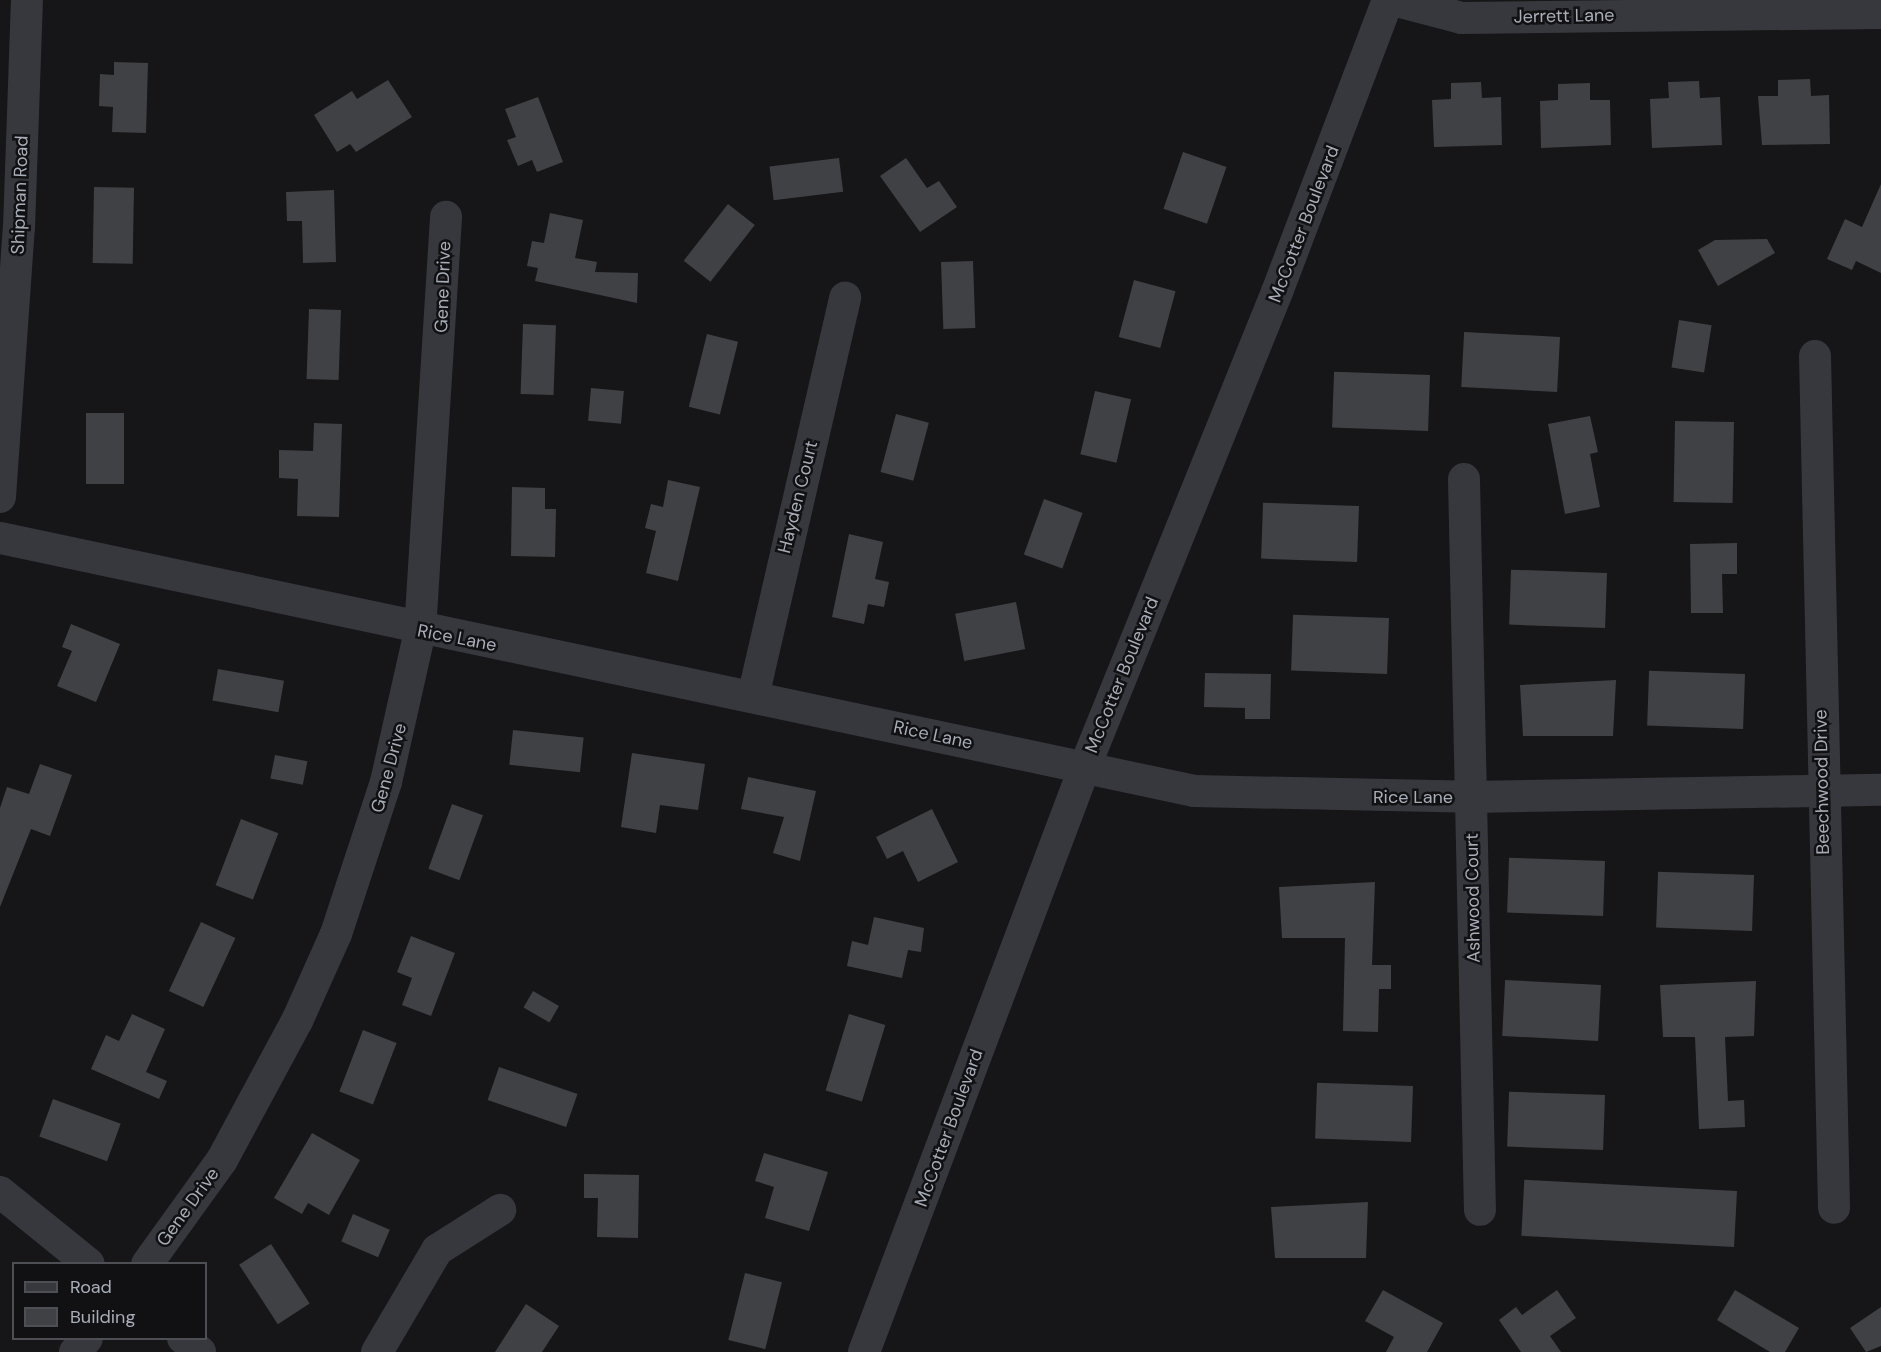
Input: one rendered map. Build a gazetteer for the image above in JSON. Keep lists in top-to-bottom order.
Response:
{
  "streets": {
    "street": [
      "Jerrett Lane",
      "Shipman Road",
      "McCotter Boulevard",
      "Gene Drive",
      "Hayden Court",
      "Rice Lane",
      "Beechwood Drive",
      "Ashwood Court"
    ]
  },
  "crossings": [
    ["McCotter Boulevard", "Rice Lane"],
    ["Gene Drive", "Rice Lane"],
    ["Hayden Court", "Rice Lane"],
    ["Rice Lane", "Beechwood Drive"],
    ["Rice Lane", "Ashwood Court"]
  ],
  "legend": ["Road", "Building"]
}
